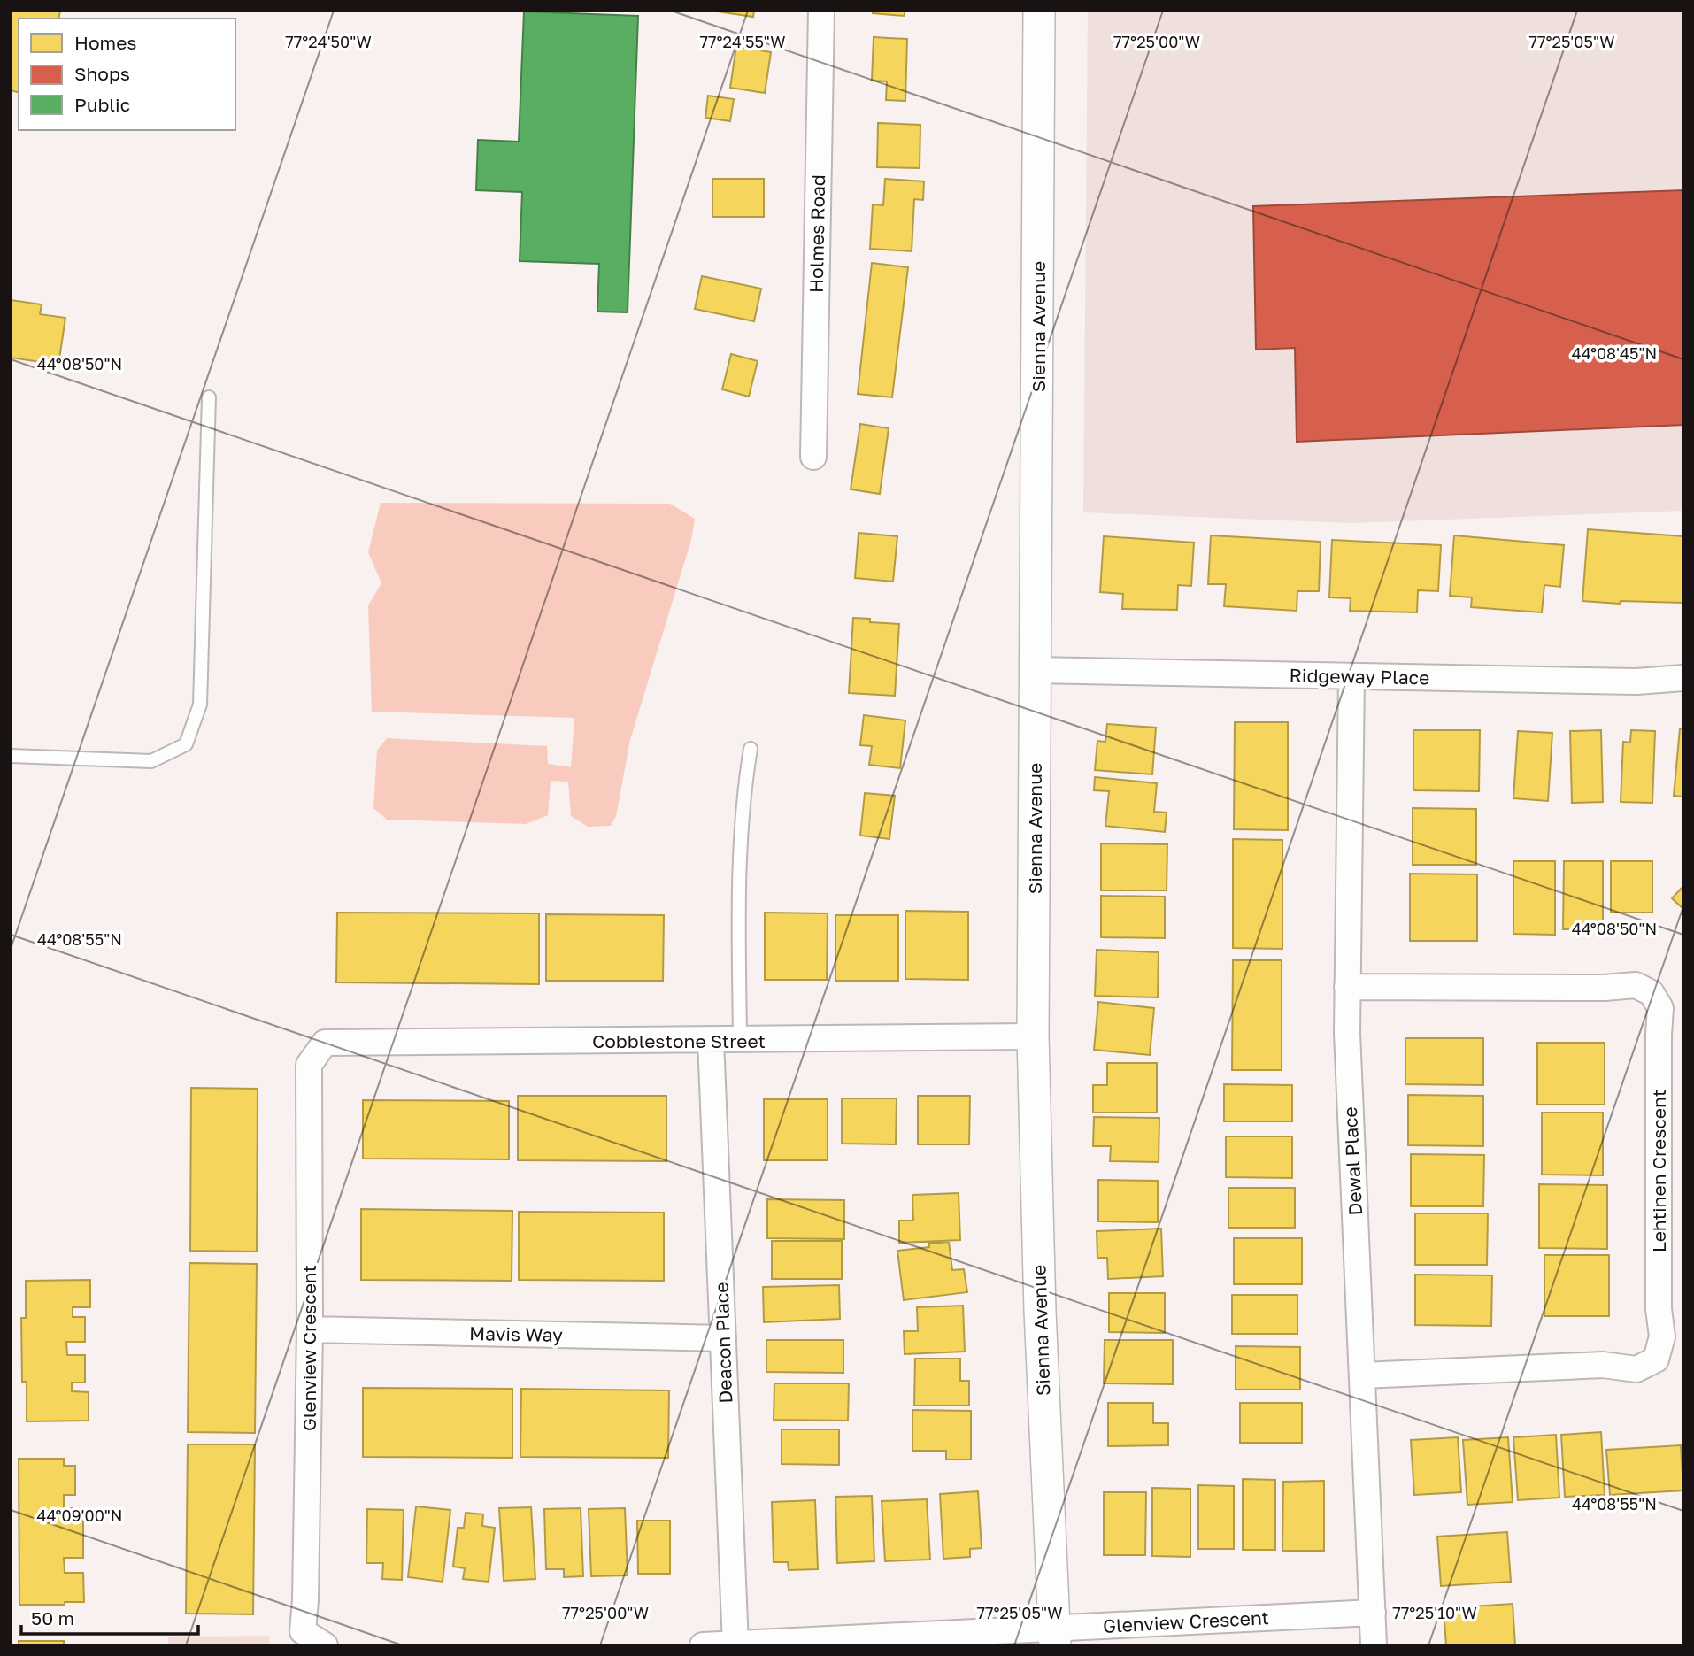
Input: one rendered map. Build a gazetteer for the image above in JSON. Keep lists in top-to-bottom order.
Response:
{
  "streets": {
    "street": [
      "Holmes Road",
      "Sienna Avenue",
      "Ridgeway Place",
      "Cobblestone Street",
      "Dewal Place",
      "Lehtinen Crescent",
      "Mavis Way",
      "Deacon Place",
      "Glenview Crescent"
    ]
  },
  "crossings": [
    ["Sienna Avenue", "Ridgeway Place"],
    ["Sienna Avenue", "Cobblestone Street"],
    ["Sienna Avenue", "Glenview Crescent"],
    ["Ridgeway Place", "Dewal Place"],
    ["Cobblestone Street", "Deacon Place"],
    ["Cobblestone Street", "Glenview Crescent"],
    ["Dewal Place", "Lehtinen Crescent"],
    ["Dewal Place", "Glenview Crescent"],
    ["Mavis Way", "Deacon Place"],
    ["Mavis Way", "Glenview Crescent"],
    ["Deacon Place", "Glenview Crescent"]
  ],
  "legend": ["Homes", "Shops", "Public"],
  "scale_bar": "50 m",
  "coordinates": [
    "77°24'50\"W",
    "77°24'55\"W",
    "77°25'00\"W",
    "77°25'05\"W",
    "44°08'45\"N",
    "44°08'50\"N",
    "44°08'55\"N",
    "44°09'00\"N",
    "77°25'10\"W"
  ]
}
